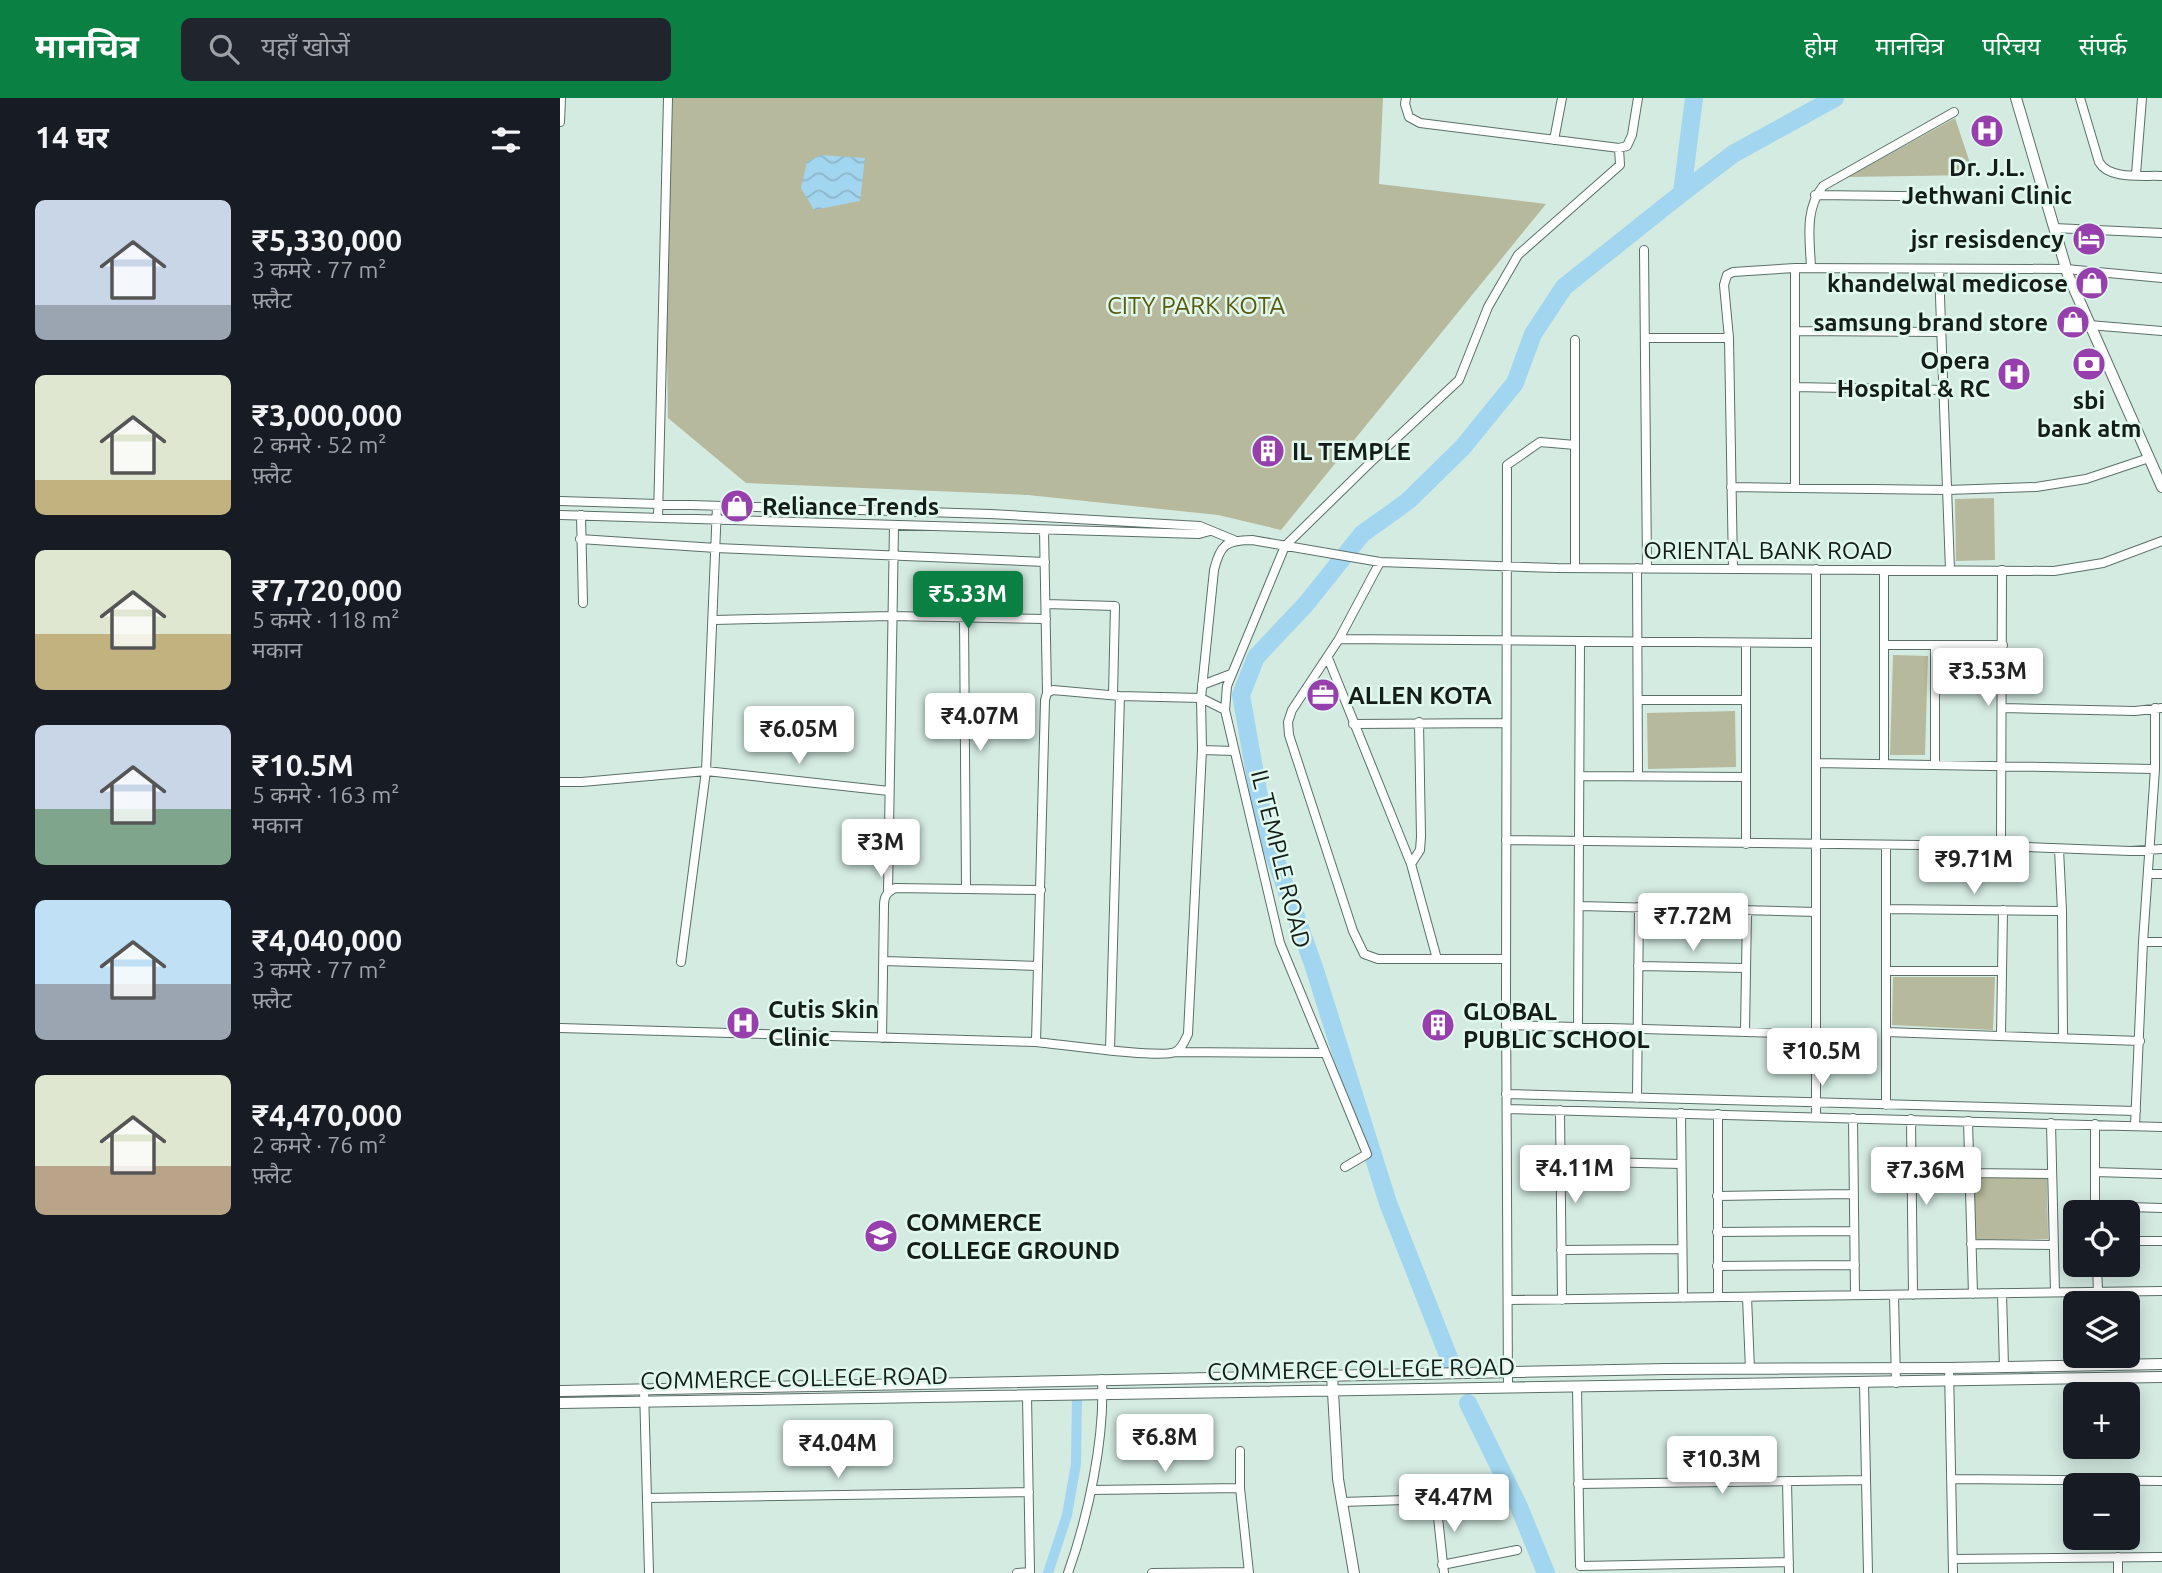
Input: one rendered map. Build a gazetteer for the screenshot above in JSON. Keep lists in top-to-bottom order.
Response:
{
  "streets": {
    "street": ["ORIENTAL BANK ROAD", "IL TEMPLE ROAD", "COMMERCE COLLEGE ROAD"]
  },
  "crossings": [
    ["ORIENTAL BANK ROAD", "IL TEMPLE ROAD"]
  ],
  "parks": ["CITY PARK KOTA"],
  "places": {
    "hospital": ["Dr. J.L. Jethwani Clinic", "Opera Hospital & RC", "Cutis Skin Clinic"],
    "hotel": ["jsr resisdency"],
    "shop": ["khandelwal medicose", "samsung brand store", "Reliance Trends"],
    "bank": ["sbi bank atm"],
    "building": ["IL TEMPLE", "GLOBAL PUBLIC SCHOOL"],
    "office": ["ALLEN KOTA"],
    "school or university": ["COMMERCE COLLEGE GROUND"]
  },
  "page": {
    "header": "मानचित्र",
    "search": "यहाँ खोजें",
    "nav": [
      "होम",
      "मानचित्र",
      "परिचय",
      "संपर्क"
    ],
    "heading": "14 घर",
    "list": [
      {
        "name": "₹5,330,000",
        "note": "3 कमरे · 77 m² · फ़्लैट"
      },
      {
        "name": "₹3,000,000",
        "note": "2 कमरे · 52 m² · फ़्लैट"
      },
      {
        "name": "₹7,720,000",
        "note": "5 कमरे · 118 m² · मकान"
      },
      {
        "name": "₹10.5M",
        "note": "5 कमरे · 163 m² · मकान"
      },
      {
        "name": "₹4,040,000",
        "note": "3 कमरे · 77 m² · फ़्लैट"
      },
      {
        "name": "₹4,470,000",
        "note": "2 कमरे · 76 m² · फ़्लैट"
      }
    ],
    "price": [
      "₹5.33M",
      "₹3.53M",
      "₹4.07M",
      "₹6.05M",
      "₹3M",
      "₹9.71M",
      "₹7.72M",
      "₹10.5M",
      "₹4.11M",
      "₹7.36M",
      "₹6.8M",
      "₹4.04M",
      "₹10.3M",
      "₹4.47M"
    ],
    "map_buttons": ["+", "−"]
  }
}
